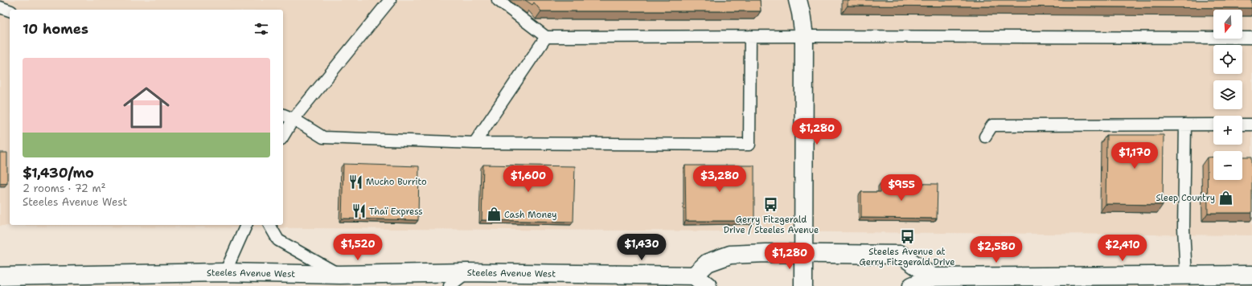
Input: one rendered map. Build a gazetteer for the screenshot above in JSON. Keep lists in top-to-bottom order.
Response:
{
  "streets": {
    "main road": ["Steeles Avenue West"]
  },
  "places": {
    "restaurant": ["Mucho Burrito", "Thaï Express"],
    "shop": ["Sleep Country", "Cash Money"],
    "bus stop": ["Gerry Fitzgerald Drive / Steeles Avenue", "Steeles Avenue at Gerry Fitzgerald Drive"]
  },
  "north": "bottom",
  "page": {
    "map_buttons": ["+", "−"],
    "heading": "10 homes",
    "list": [
      {
        "name": "$1,430/mo",
        "note": "2 rooms · 72 m² · Steeles Avenue West"
      }
    ],
    "price": [
      "$1,280",
      "$1,170",
      "$1,600",
      "$3,280",
      "$955",
      "$1,520",
      "$1,430",
      "$2,410",
      "$2,580",
      "$1,280"
    ]
  }
}
